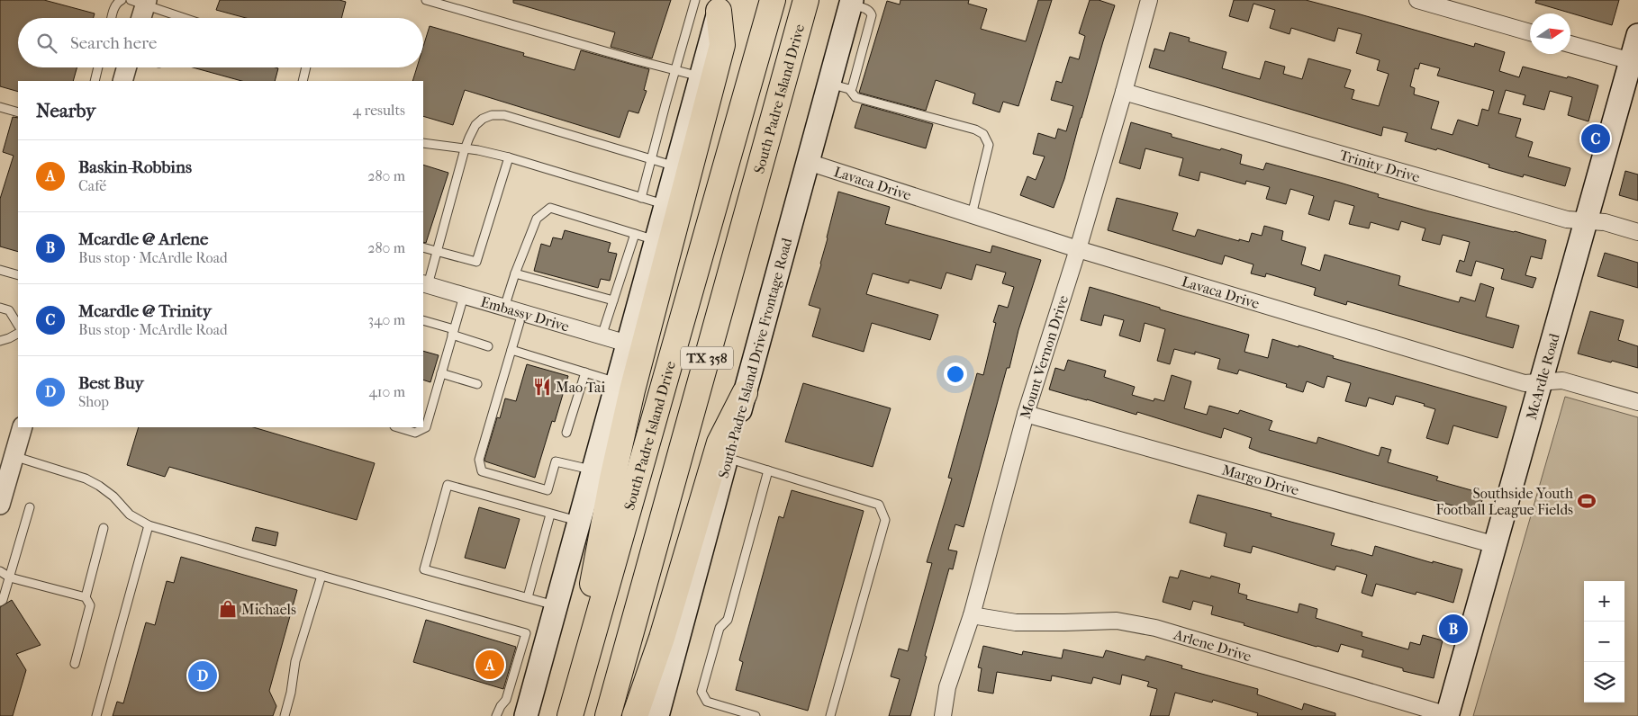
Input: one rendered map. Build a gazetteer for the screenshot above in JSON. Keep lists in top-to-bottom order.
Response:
{
  "streets": {
    "highway": ["South Padre Island Drive", "TX 358"],
    "main road": ["South Padre Island Drive Frontage Road", "McArdle Road"],
    "street": [
      "Trinity Drive",
      "Lavaca Drive",
      "Embassy Drive",
      "Mount Vernon Drive",
      "Margo Drive",
      "Arlene Drive"
    ]
  },
  "crossings": [
    ["Trinity Drive", "Mount Vernon Drive"],
    ["Trinity Drive", "McArdle Road"],
    ["Lavaca Drive", "Mount Vernon Drive"],
    ["Lavaca Drive", "South Padre Island Drive Frontage Road"],
    ["Lavaca Drive", "McArdle Road"],
    ["Mount Vernon Drive", "Margo Drive"],
    ["Mount Vernon Drive", "Arlene Drive"],
    ["McArdle Road", "Margo Drive"],
    ["McArdle Road", "Arlene Drive"]
  ],
  "places": {
    "restaurant": ["Mao Tai"],
    "sports": ["Southside Youth Football League Fields"],
    "shop": ["Michaels"]
  },
  "north": "right",
  "page": {
    "search": "Search here",
    "heading": ["Nearby", "4 results"],
    "pins": [
      "C",
      "B",
      "A",
      "D"
    ],
    "list": [
      {
        "mark": "A",
        "name": "Baskin-Robbins",
        "note": "Café",
        "value": "280 m"
      },
      {
        "mark": "B",
        "name": "Mcardle @ Arlene",
        "note": "Bus stop · McArdle Road",
        "value": "280 m"
      },
      {
        "mark": "C",
        "name": "Mcardle @ Trinity",
        "note": "Bus stop · McArdle Road",
        "value": "340 m"
      },
      {
        "mark": "D",
        "name": "Best Buy",
        "note": "Shop",
        "value": "410 m"
      }
    ],
    "map_buttons": ["+", "−"]
  }
}
